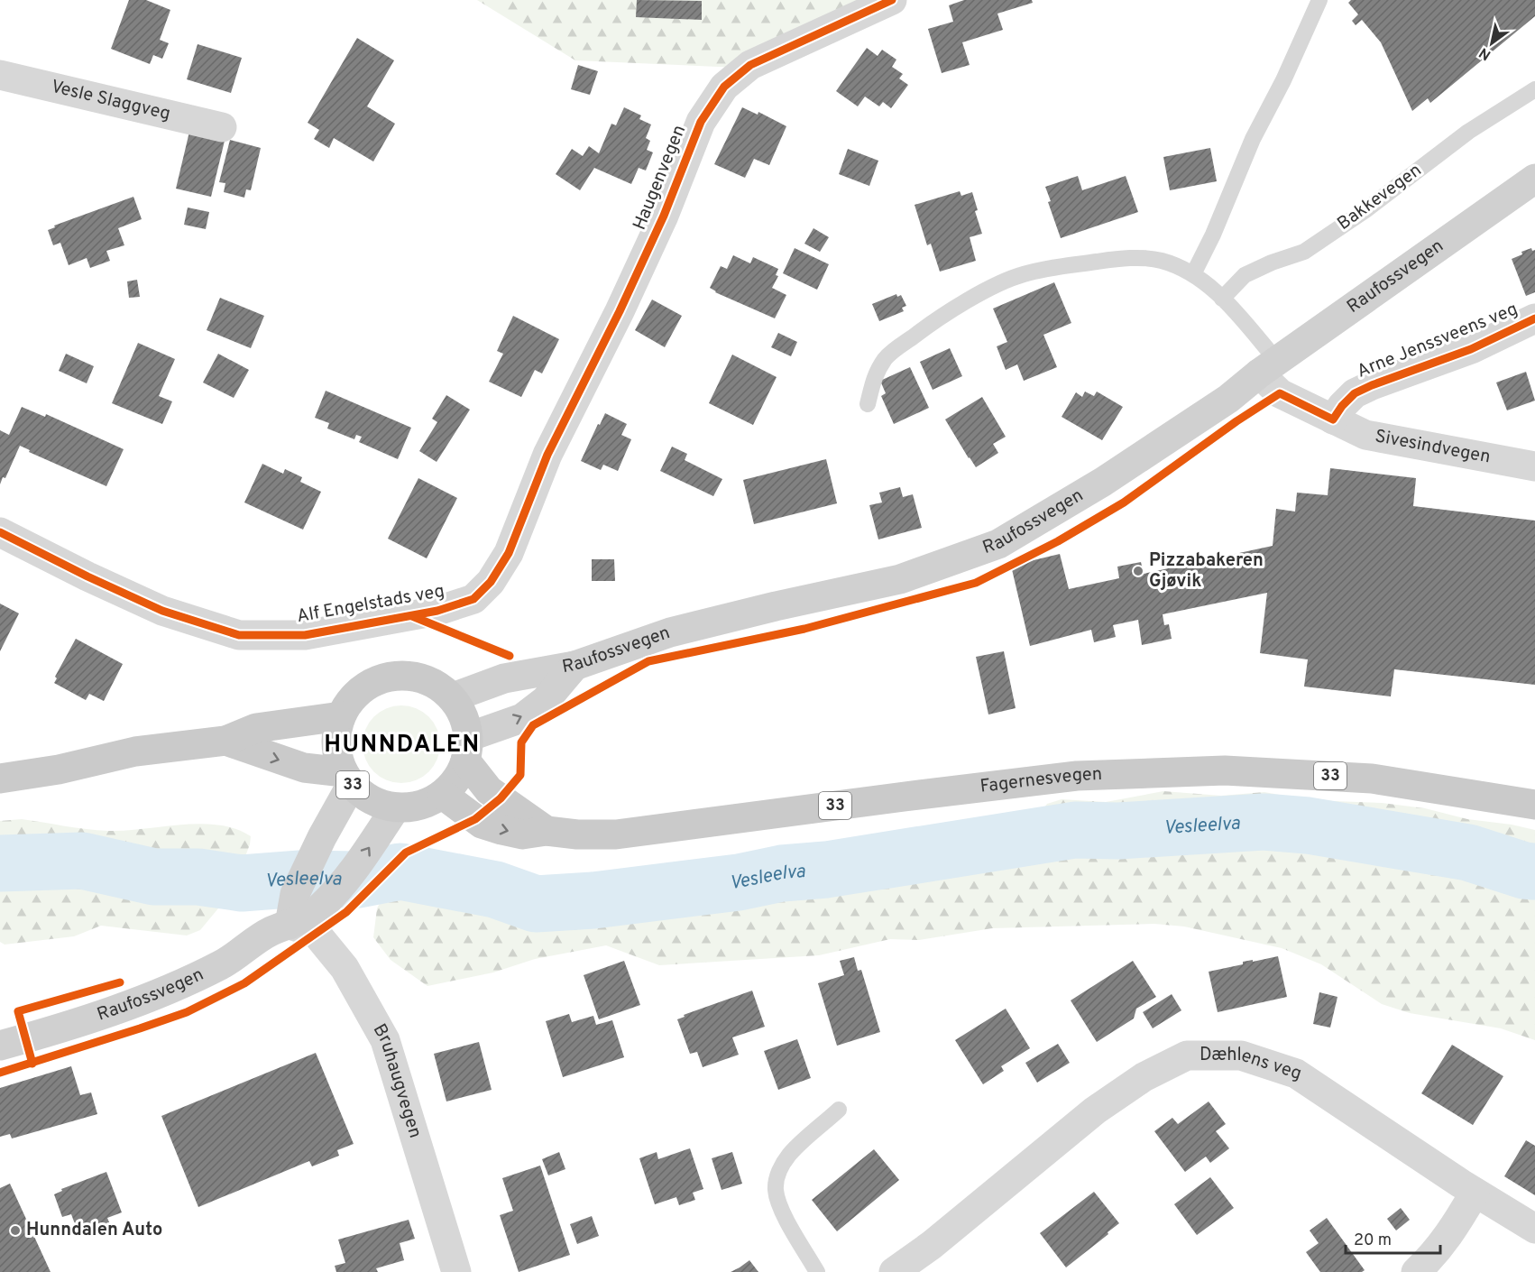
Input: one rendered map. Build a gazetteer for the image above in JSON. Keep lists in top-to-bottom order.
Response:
{
  "streets": {
    "main road": ["Raufossvegen", "33", "Fagernesvegen"],
    "street": [
      "Vesle Slaggveg",
      "Haugenvegen",
      "Arne Jenssveens veg",
      "Sivesindvegen",
      "Alf Engelstads veg",
      "Dæhlens veg",
      "Bruhaugvegen"
    ],
    "lane": ["Bakkevegen"]
  },
  "crossings": [
    ["Haugenvegen", "Alf Engelstads veg"],
    ["Raufossvegen", "Sivesindvegen"],
    ["Raufossvegen", "33"],
    ["Raufossvegen", "Fagernesvegen"],
    ["Raufossvegen", "Bruhaugvegen"],
    ["Arne Jenssveens veg", "Sivesindvegen"],
    ["33", "Fagernesvegen"]
  ],
  "districts": ["HUNNDALEN"],
  "water": ["Vesleelva"],
  "places": ["Pizzabakeren Gjøvik", "Hunndalen Auto"],
  "scale_bar": "20 m",
  "north": "bottom left"
}
